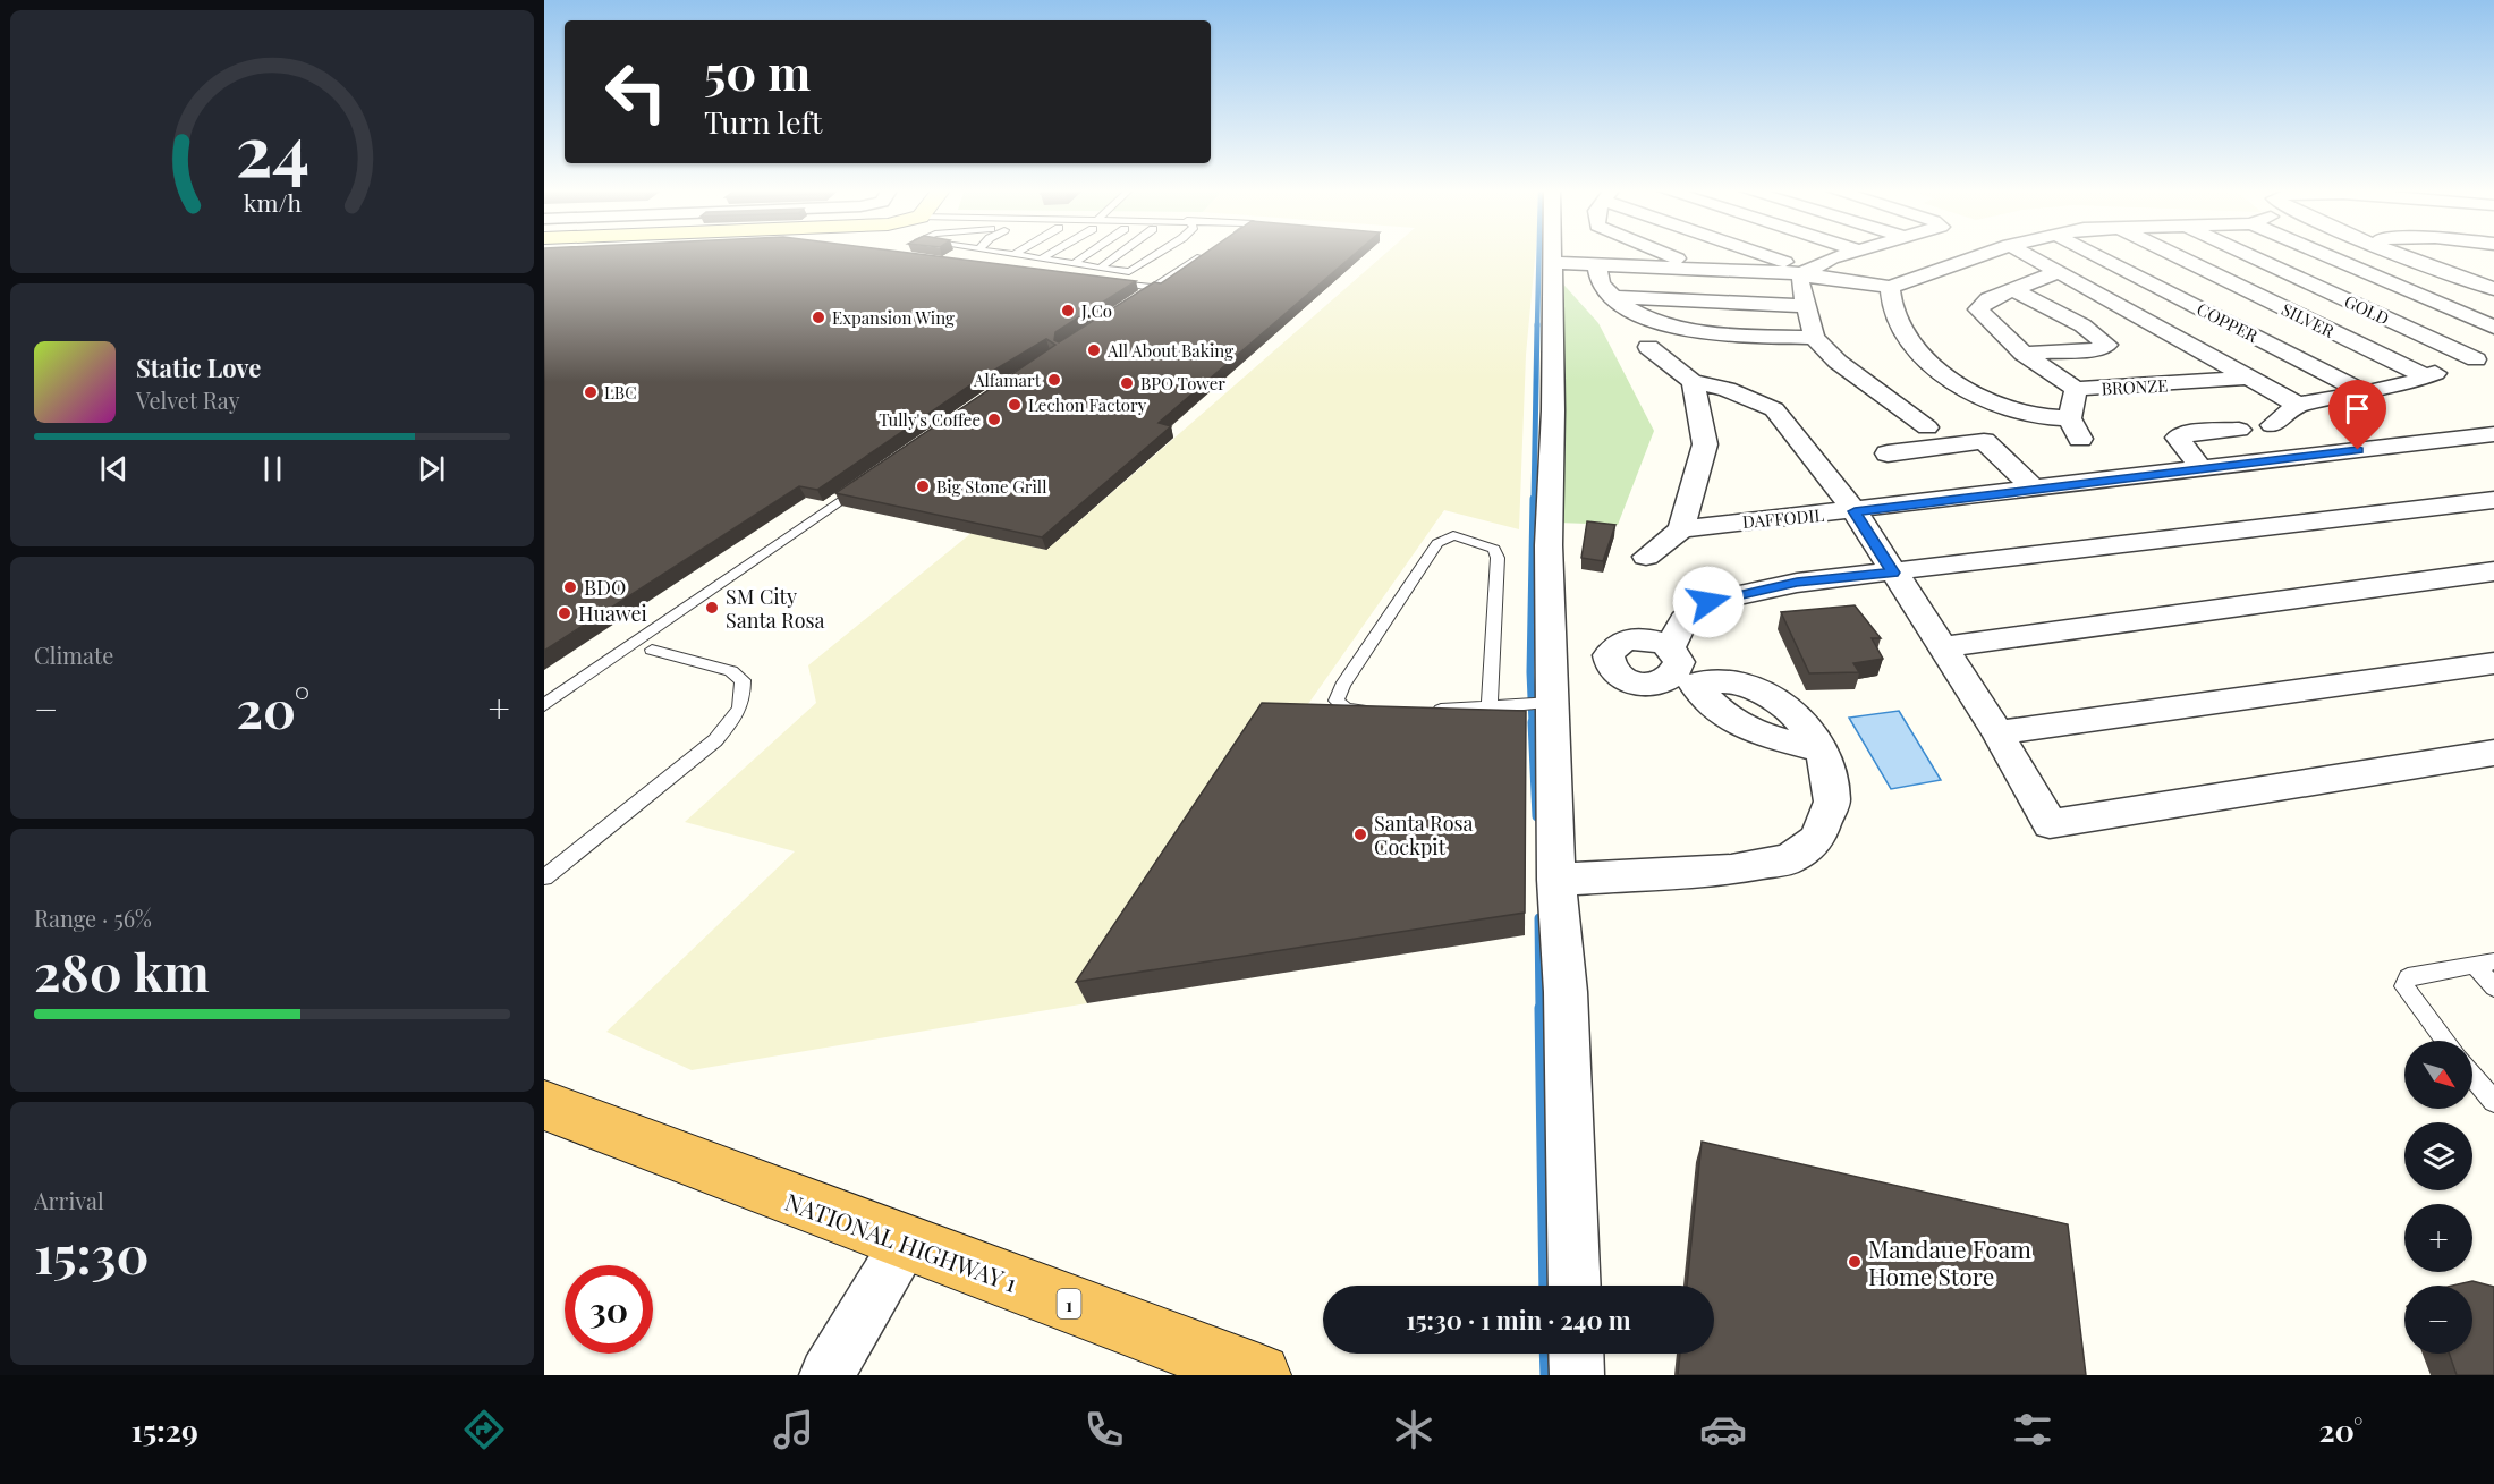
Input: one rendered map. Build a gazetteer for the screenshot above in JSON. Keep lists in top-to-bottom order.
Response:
{
  "streets": {
    "highway": ["NATIONAL HIGHWAY 1", "1"],
    "street": [
      "GOLD",
      "SILVER",
      "COPPER",
      "BRONZE",
      "DAFFODIL"
    ]
  },
  "places": [
    "J.Co",
    "Expansion Wing",
    "All About Baking",
    "Alfamart",
    "BPO Tower",
    "LBC",
    "Lechon Factory",
    "Tully's Coffee",
    "Big Stone Grill",
    "BDO",
    "SM City Santa Rosa",
    "Huawei",
    "Santa Rosa Cockpit",
    "Mandaue Foam Home Store"
  ],
  "north": "bottom right",
  "page": {
    "turn": ["50 m", "Turn left"],
    "song": ["Static Love", "Velvet Ray"],
    "tile": [
      "Climate",
      ["Range · 56%", "280 km"],
      ["Arrival", "15:30"]
    ],
    "heat": ["−", "20°", "+"],
    "map_buttons": ["+", "−"],
    "limit": "30",
    "trip": "15:30 · 1 min · 240 m",
    "tabs": ["15:29", "20°"],
    "gauge": ["24", "km/h"]
  }
}
